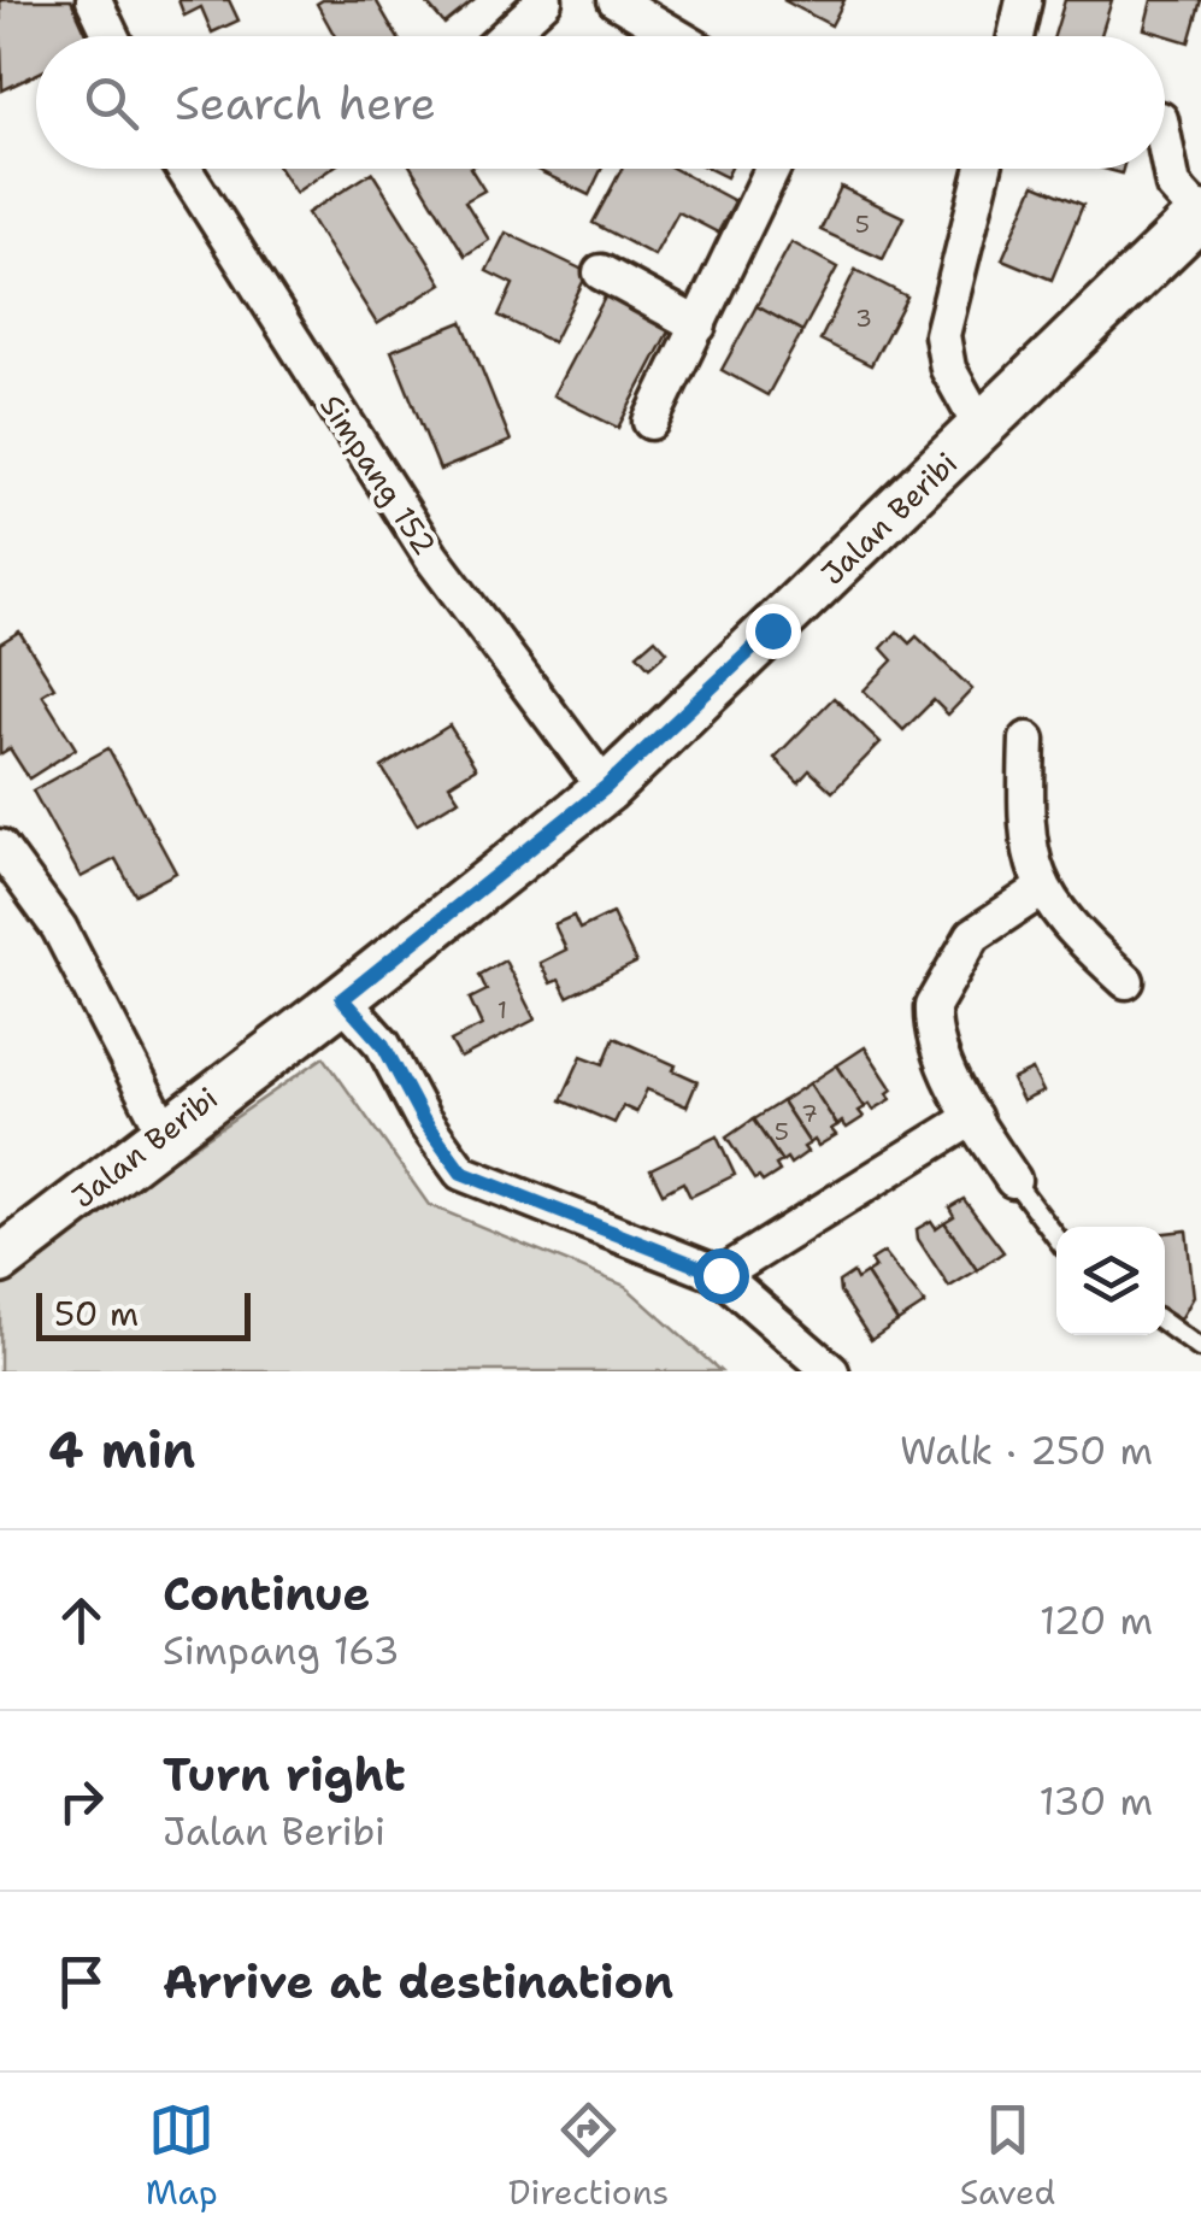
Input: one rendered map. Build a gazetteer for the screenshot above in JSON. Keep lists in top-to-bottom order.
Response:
{
  "streets": {
    "main road": ["Jalan Beribi"],
    "street": ["Simpang 152"]
  },
  "crossings": [
    ["Simpang 152", "Jalan Beribi"]
  ],
  "house_numbers": [
    "5",
    "3",
    "1",
    "7",
    "5"
  ],
  "scale_bar": "50 m",
  "page": {
    "search": "Search here",
    "scale": "50 m",
    "heading": ["4 min", "Walk · 250 m"],
    "list": [
      ["Continue", "Simpang 163", "120 m"],
      ["Turn right", "Jalan Beribi", "130 m"],
      "Arrive at destination"
    ],
    "nav": ["Map", "Directions", "Saved"]
  }
}
